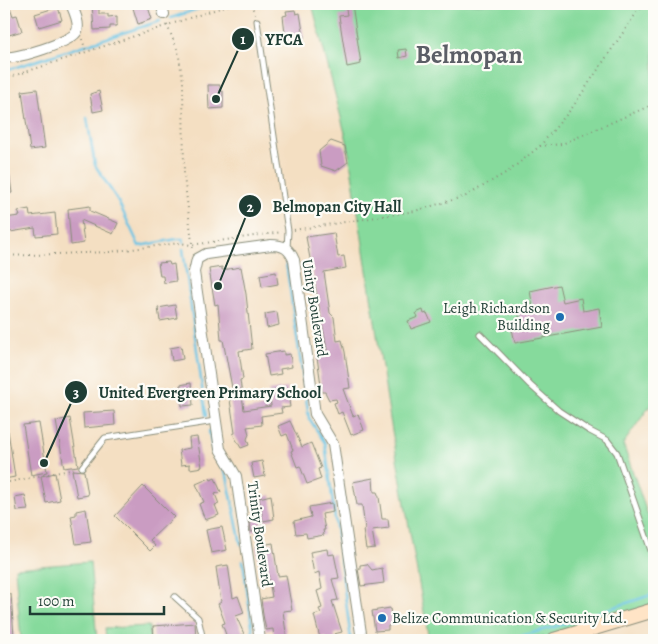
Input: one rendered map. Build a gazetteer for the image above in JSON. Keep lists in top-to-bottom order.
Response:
{
  "streets": {
    "street": ["Unity Boulevard", "Trinity Boulevard"]
  },
  "crossings": [
    ["Unity Boulevard", "Trinity Boulevard"]
  ],
  "districts": ["Belmopan"],
  "places": [
    "YFCA",
    "Belmopan City Hall",
    "Leigh Richardson Building",
    "United Evergreen Primary School",
    "Belize Communication & Security Ltd."
  ],
  "scale_bar": "100 m"
}
